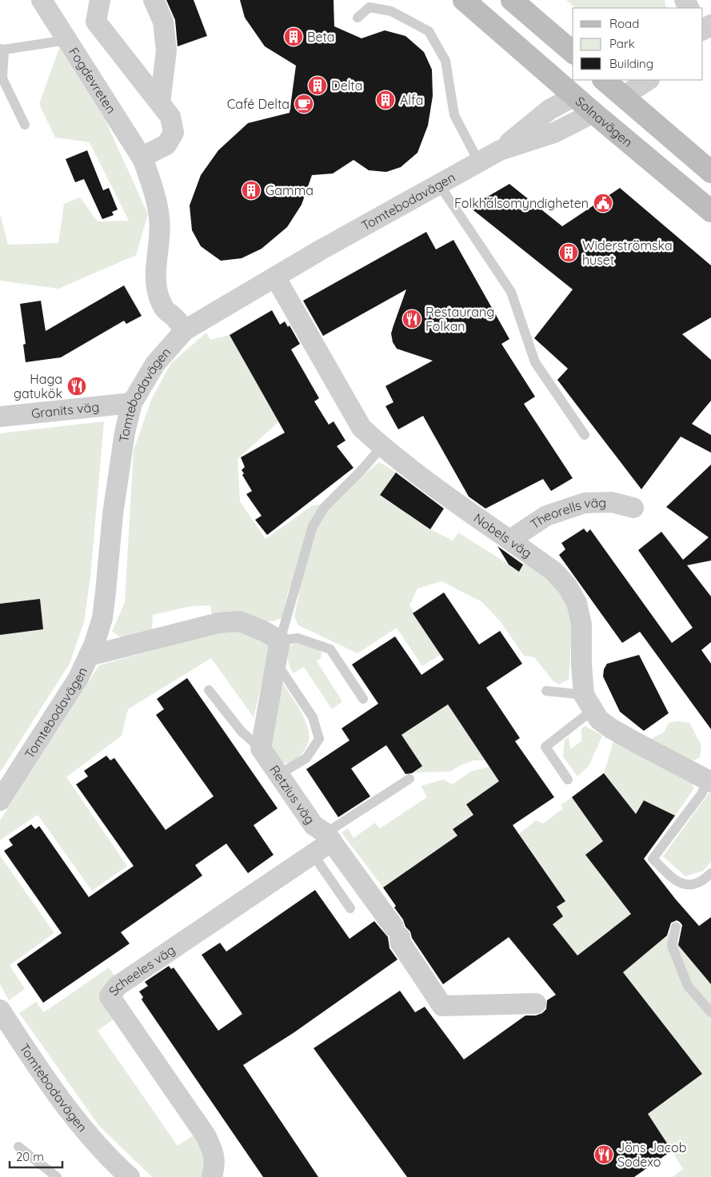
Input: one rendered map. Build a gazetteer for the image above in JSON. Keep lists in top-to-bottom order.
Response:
{
  "streets": {
    "main road": ["Solnavägen"],
    "street": [
      "Fogdevreten",
      "Tomtebodavägen",
      "Granits väg",
      "Theorells väg",
      "Nobels väg",
      "Retzius väg",
      "Scheeles väg"
    ]
  },
  "crossings": [
    ["Fogdevreten", "Tomtebodavägen"],
    ["Solnavägen", "Tomtebodavägen"],
    ["Tomtebodavägen", "Granits väg"],
    ["Tomtebodavägen", "Nobels väg"],
    ["Theorells väg", "Nobels väg"],
    ["Retzius väg", "Scheeles väg"]
  ],
  "places": {
    "building": [
      "Beta",
      "Delta",
      "Alfa",
      "Gamma",
      "Widerströmska huset"
    ],
    "cafe": ["Café Delta"],
    "public building": ["Folkhälsomyndigheten"],
    "restaurant": ["Restaurang Folkan", "Haga gatukök", "Jöns Jacob Sodexo"]
  },
  "legend": ["Road", "Park", "Building"],
  "scale_bar": "20 m"
}
